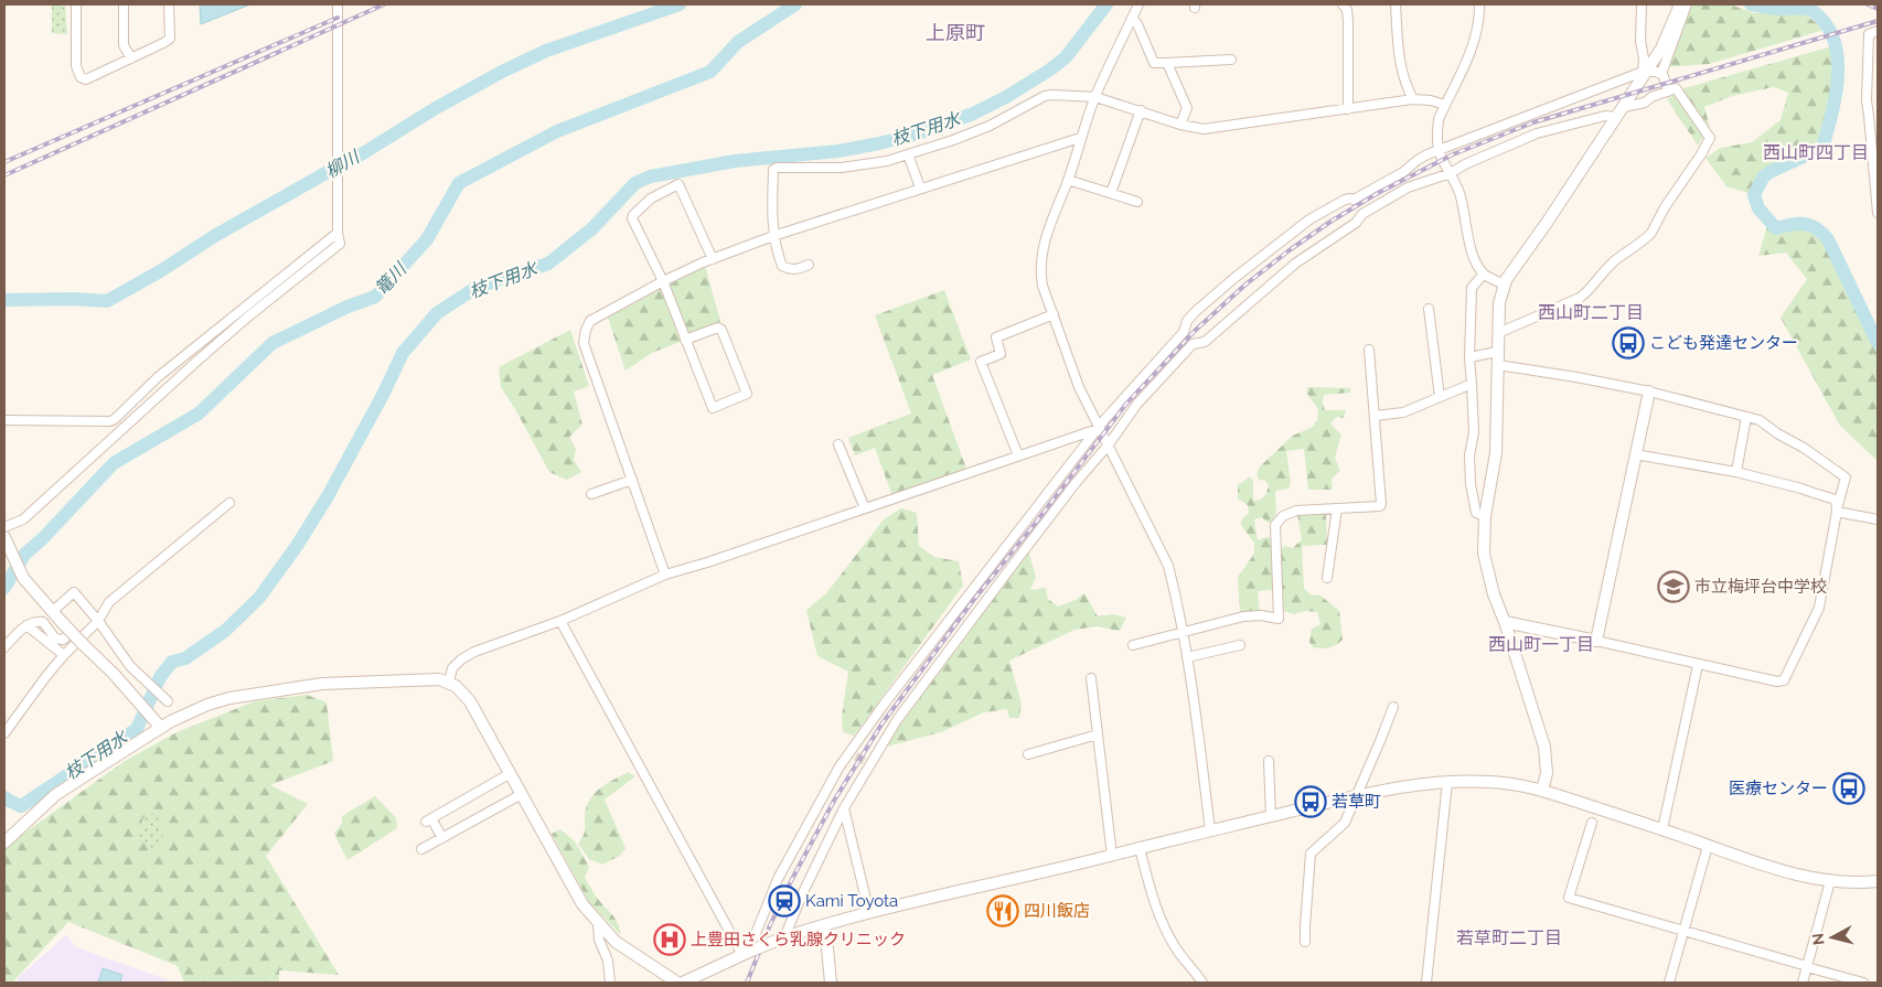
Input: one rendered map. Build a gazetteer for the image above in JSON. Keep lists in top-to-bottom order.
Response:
{
  "districts": [
    "上原町",
    "西山町四丁目",
    "西山町二丁目",
    "西山町一丁目",
    "若草町二丁目"
  ],
  "water": ["枝下用水", "柳川", "篭川"],
  "places": {
    "bus stop": ["こども発達センター", "医療センター", "若草町"],
    "school or university": ["市立梅坪台中学校"],
    "station": ["Kami Toyota"],
    "restaurant": ["四川飯店"],
    "hospital": ["上豊田さくら乳腺クリニック"]
  },
  "north": "left"
}
